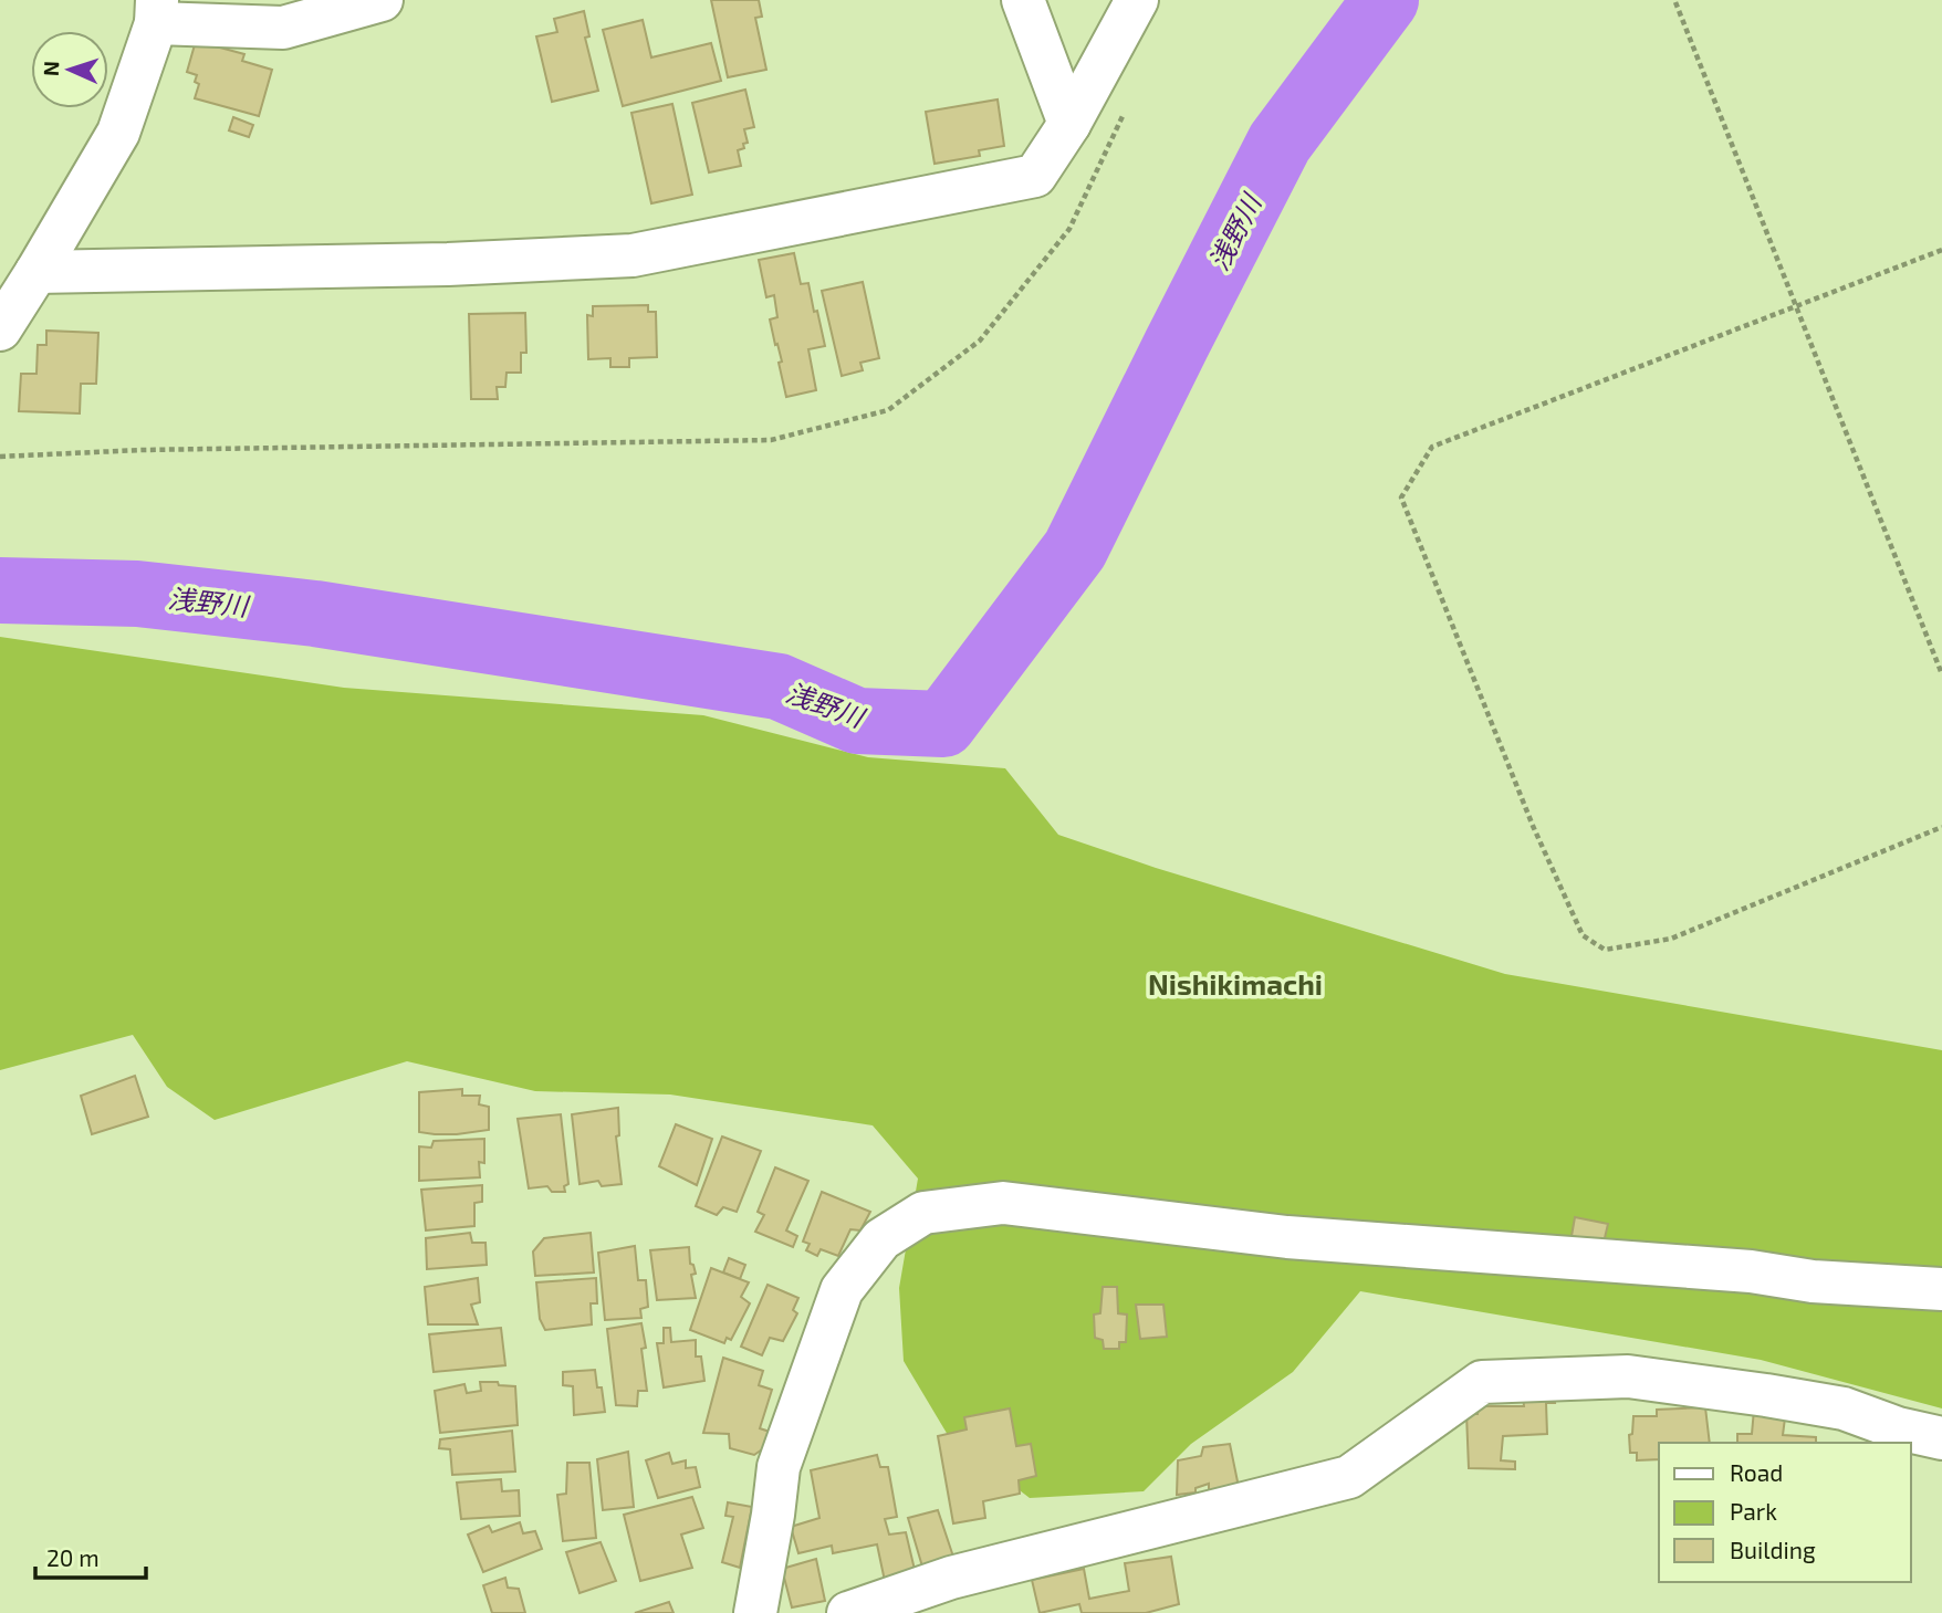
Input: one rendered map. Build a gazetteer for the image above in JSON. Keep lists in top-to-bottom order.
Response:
{
  "districts": ["Nishikimachi"],
  "water": ["浅野川"],
  "legend": ["Road", "Park", "Building"],
  "scale_bar": "20 m",
  "north": "left"
}
